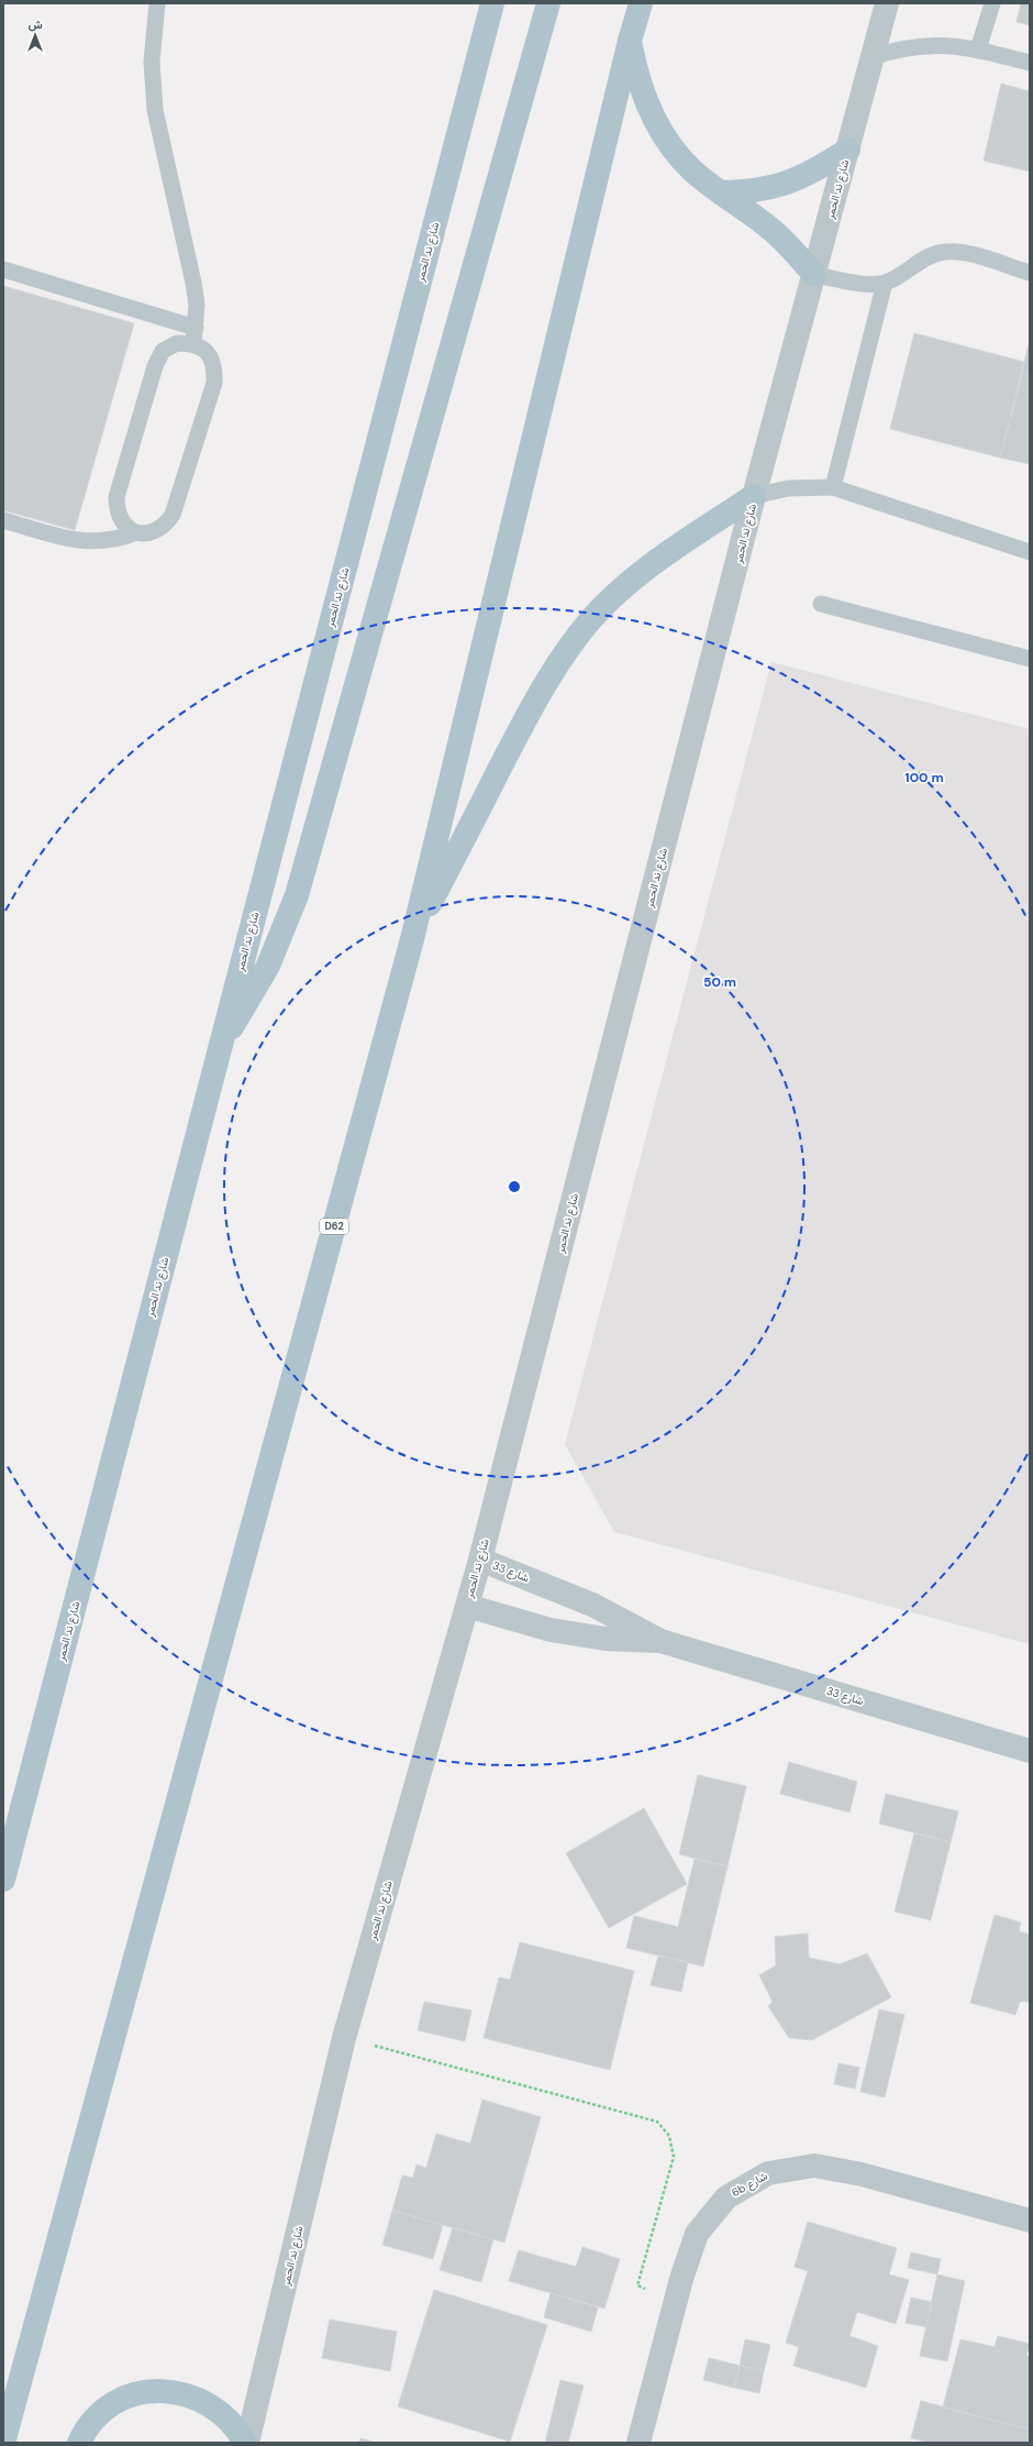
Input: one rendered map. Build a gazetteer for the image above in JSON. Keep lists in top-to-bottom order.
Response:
{
  "streets": {
    "main road": ["شارع ند الحمر", "D62"],
    "street": ["شارع 33", "6b شارع"]
  },
  "crossings": [
    ["شارع ند الحمر", "شارع 33"]
  ],
  "north": "top",
  "rings": ["100 m", "50 m"]
}
